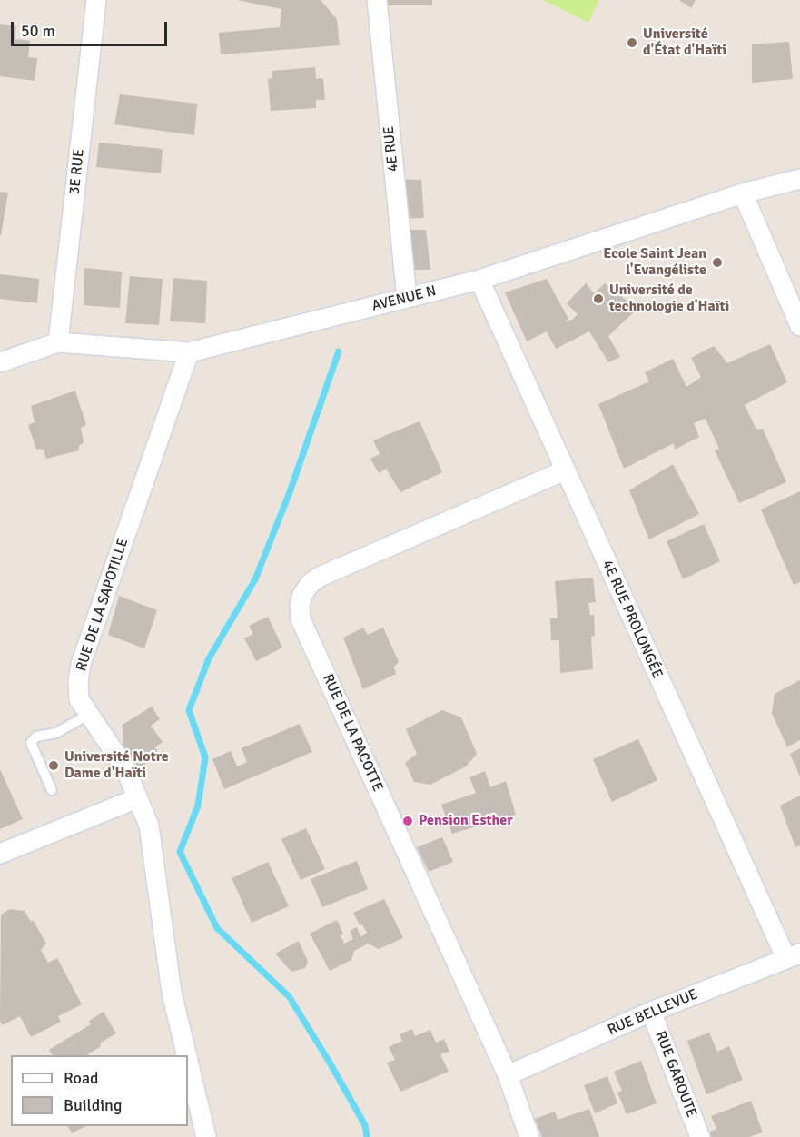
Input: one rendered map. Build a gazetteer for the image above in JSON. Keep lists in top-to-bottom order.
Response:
{
  "streets": {
    "street": [
      "4E RUE",
      "3E RUE",
      "AVENUE N",
      "RUE DE LA SAPOTILLE",
      "4E RUE PROLONGÉE",
      "RUE DE LA PACOTTE",
      "RUE BELLEVUE",
      "RUE GAROUTE"
    ]
  },
  "crossings": [
    ["4E RUE", "AVENUE N"],
    ["3E RUE", "AVENUE N"],
    ["AVENUE N", "RUE DE LA SAPOTILLE"],
    ["AVENUE N", "4E RUE PROLONGÉE"],
    ["4E RUE PROLONGÉE", "RUE DE LA PACOTTE"],
    ["4E RUE PROLONGÉE", "RUE BELLEVUE"],
    ["RUE DE LA PACOTTE", "RUE BELLEVUE"],
    ["RUE BELLEVUE", "RUE GAROUTE"]
  ],
  "places": [
    "Université d'État d'Haïti",
    "Ecole Saint Jean l'Evangéliste",
    "Université de technologie d'Haïti",
    "Université Notre Dame d'Haïti",
    "Pension Esther"
  ],
  "legend": ["Road", "Building"],
  "scale_bar": "50 m"
}
